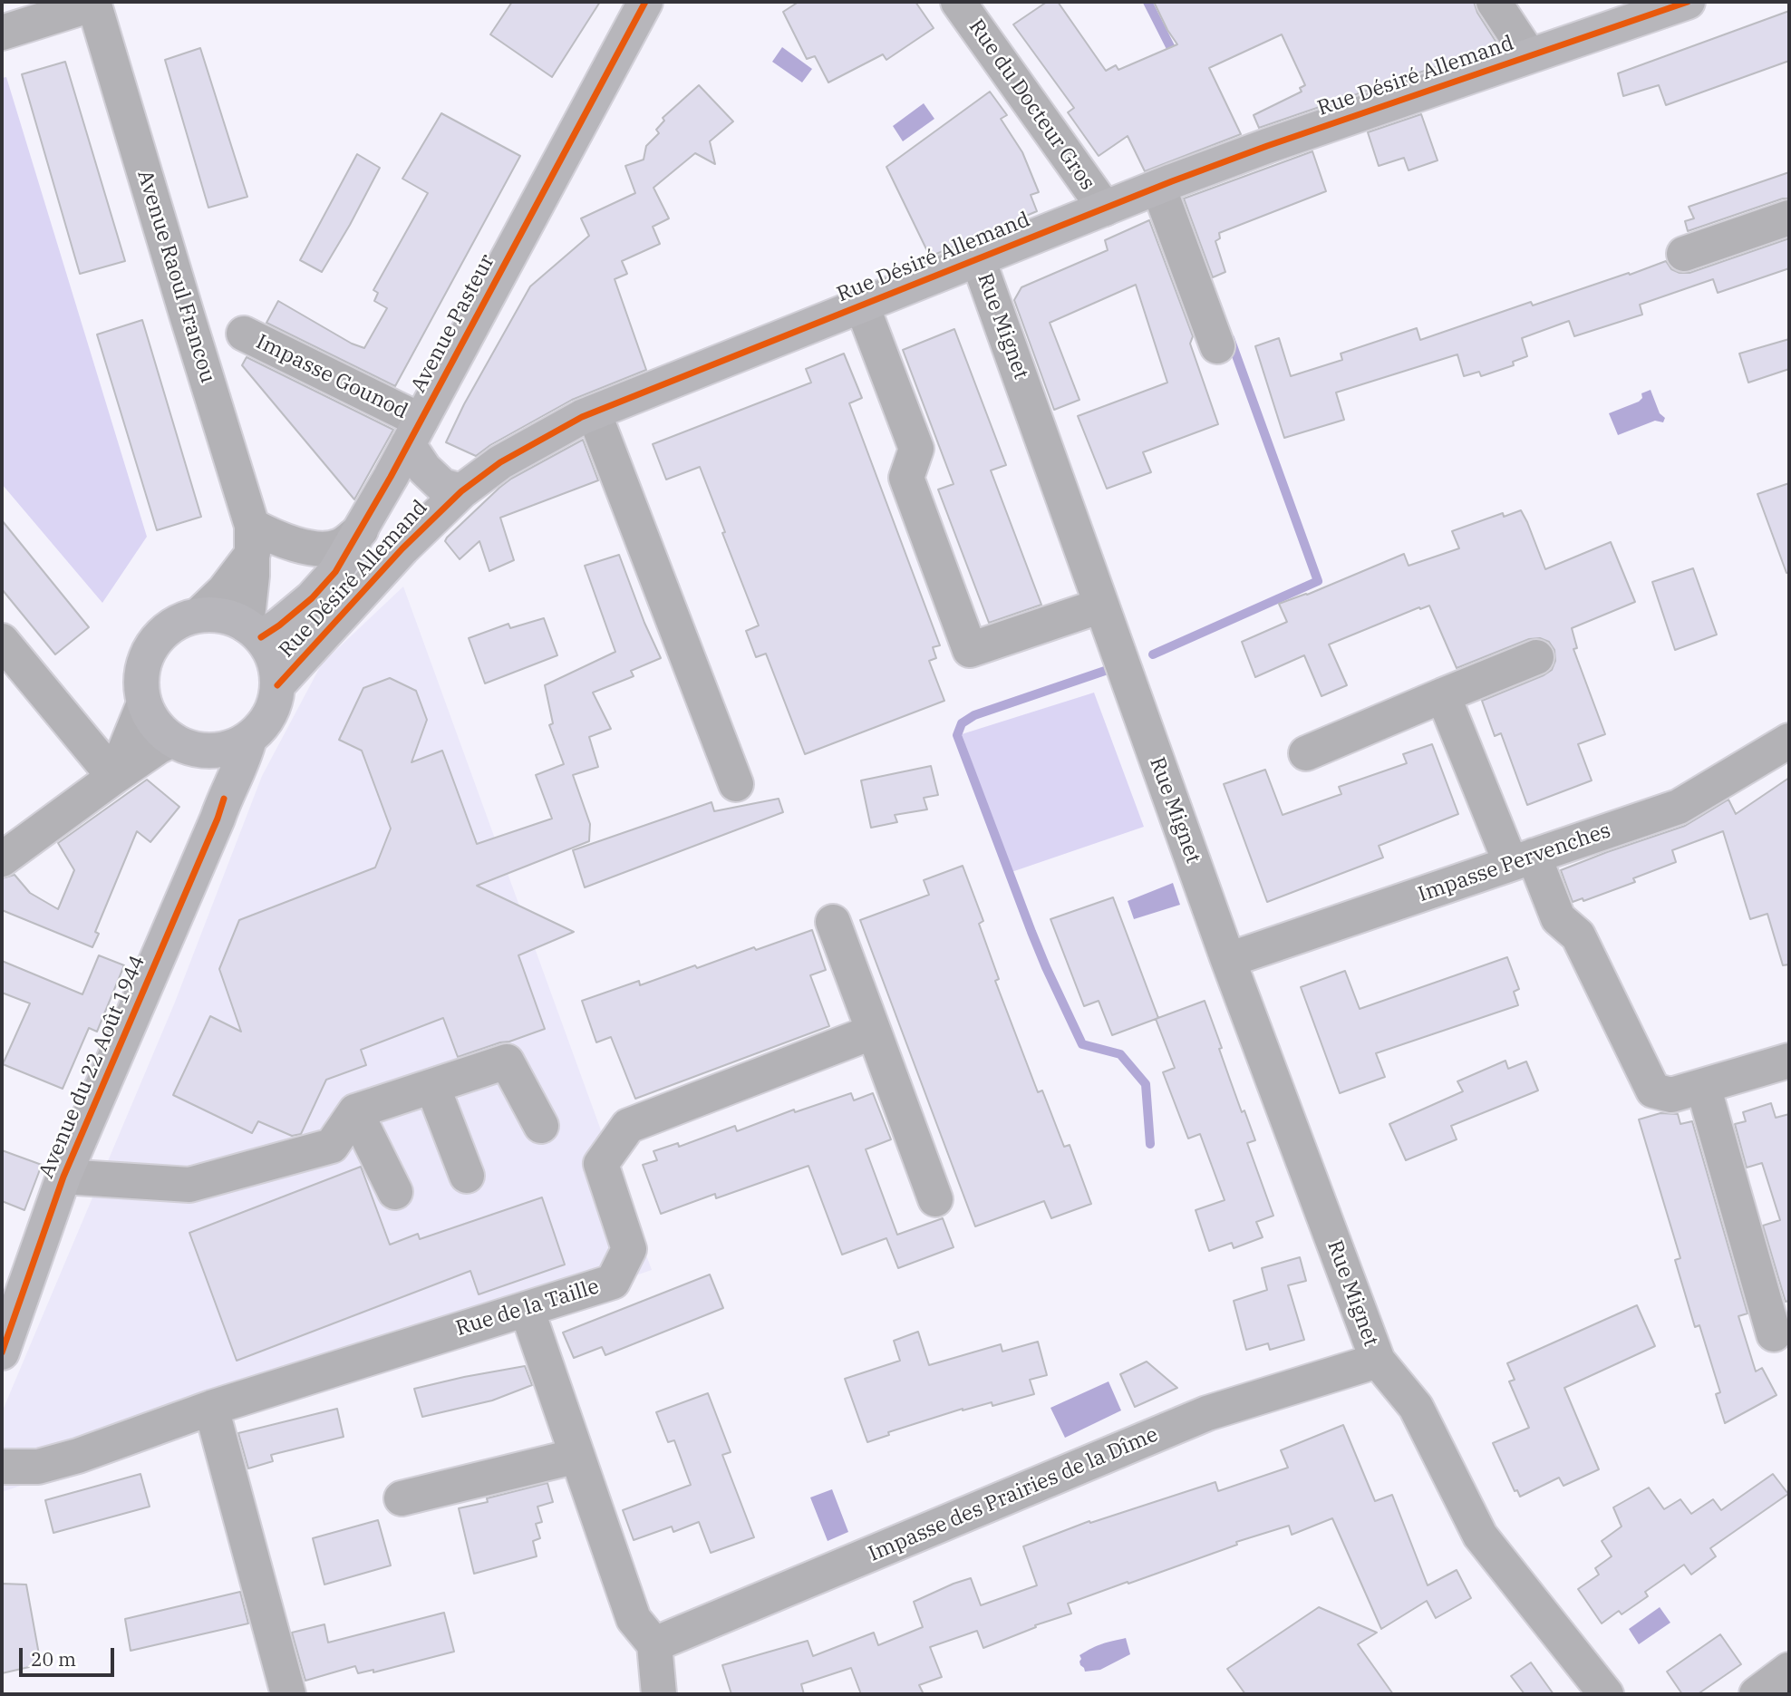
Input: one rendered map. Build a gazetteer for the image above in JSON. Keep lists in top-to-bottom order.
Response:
{
  "streets": {
    "main road": ["Rue Désiré Allemand", "Avenue Pasteur", "Avenue du 22 Août 1944"],
    "street": [
      "Rue du Docteur Gros",
      "Avenue Raoul Francou",
      "Rue Mignet",
      "Impasse Gounod",
      "Impasse Pervenches",
      "Rue de la Taille",
      "Impasse des Prairies de la Dîme"
    ]
  },
  "crossings": [
    ["Rue Désiré Allemand", "Rue du Docteur Gros"],
    ["Rue Désiré Allemand", "Avenue Raoul Francou"],
    ["Rue Désiré Allemand", "Avenue Pasteur"],
    ["Rue Désiré Allemand", "Rue Mignet"],
    ["Rue Désiré Allemand", "Avenue du 22 Août 1944"],
    ["Avenue Raoul Francou", "Avenue Pasteur"],
    ["Avenue Raoul Francou", "Avenue du 22 Août 1944"],
    ["Avenue Pasteur", "Impasse Gounod"],
    ["Avenue Pasteur", "Avenue du 22 Août 1944"],
    ["Rue Mignet", "Impasse Pervenches"],
    ["Rue Mignet", "Impasse des Prairies de la Dîme"]
  ],
  "scale_bar": "20 m"
}
